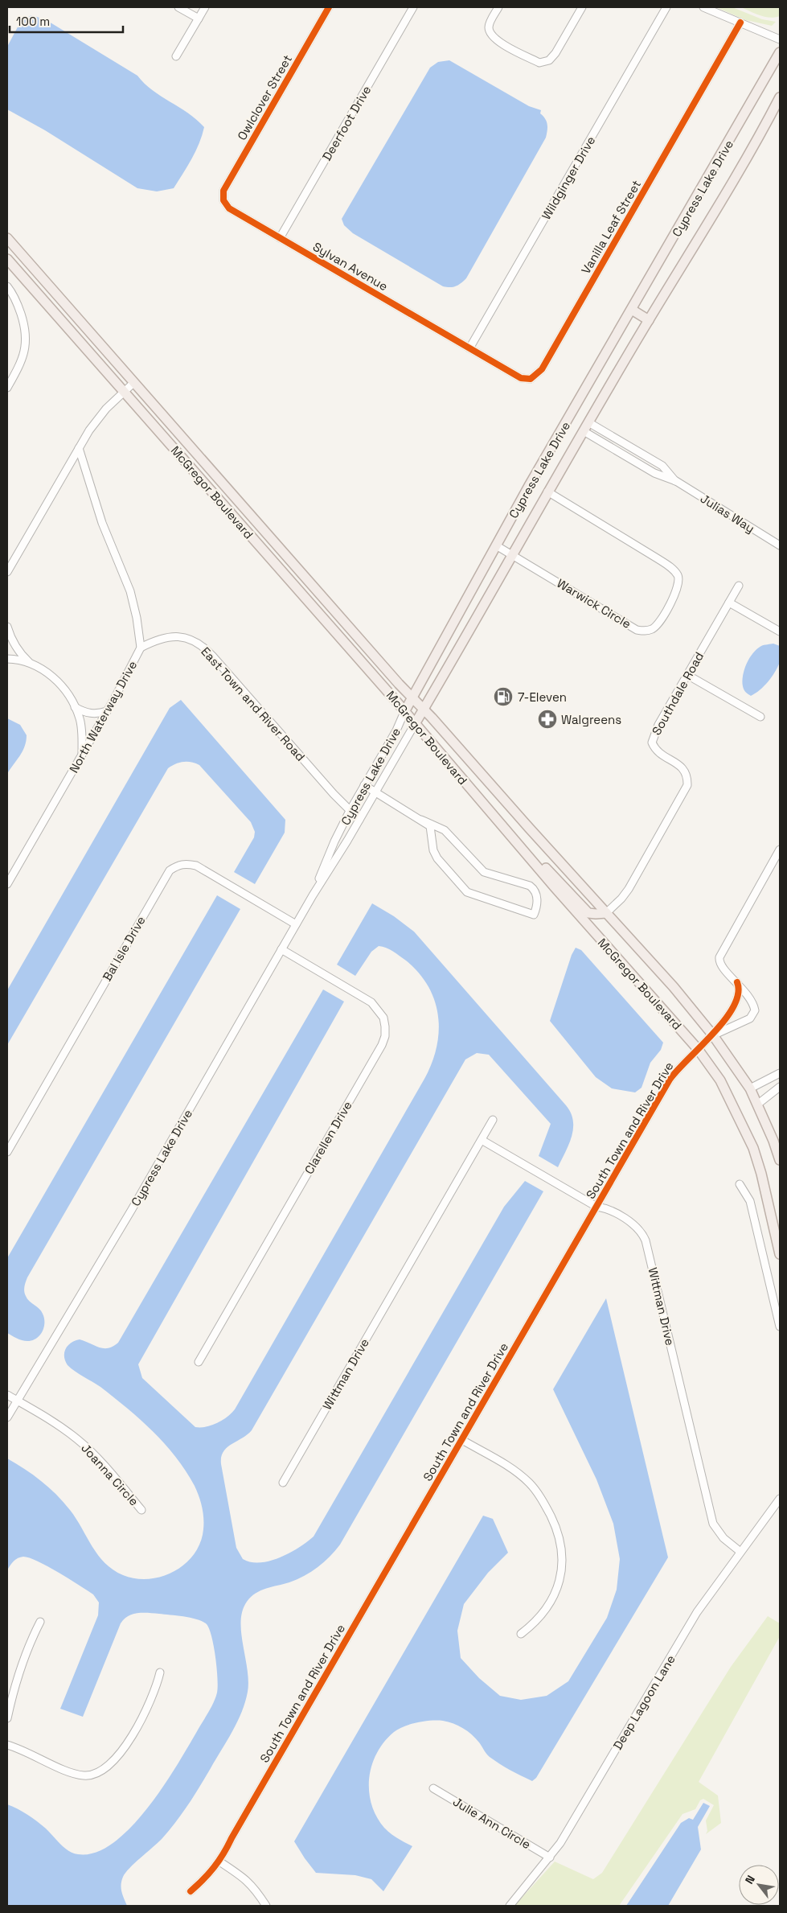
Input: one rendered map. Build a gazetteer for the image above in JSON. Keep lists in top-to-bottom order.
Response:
{
  "streets": {
    "main road": ["Cypress Lake Drive", "McGregor Boulevard"],
    "street": [
      "Owlclover Street",
      "Deerfoot Drive",
      "Wildginger Drive",
      "Vanilla Leaf Street",
      "Sylvan Avenue",
      "Julias Way",
      "Warwick Circle",
      "Southdale Road",
      "East Town and River Road",
      "North Waterway Drive",
      "Bal Isle Drive",
      "South Town and River Drive",
      "Clarellen Drive",
      "Wittman Drive",
      "Joanna Circle",
      "Deep Lagoon Lane",
      "Julie Ann Circle"
    ]
  },
  "crossings": [
    ["Owlclover Street", "Sylvan Avenue"],
    ["Deerfoot Drive", "Sylvan Avenue"],
    ["Wildginger Drive", "Vanilla Leaf Street"],
    ["Wildginger Drive", "Sylvan Avenue"],
    ["Cypress Lake Drive", "McGregor Boulevard"],
    ["Cypress Lake Drive", "Julias Way"],
    ["Cypress Lake Drive", "Warwick Circle"],
    ["Cypress Lake Drive", "East Town and River Road"],
    ["Cypress Lake Drive", "Bal Isle Drive"],
    ["Cypress Lake Drive", "Clarellen Drive"],
    ["Cypress Lake Drive", "Joanna Circle"],
    ["Vanilla Leaf Street", "Sylvan Avenue"],
    ["McGregor Boulevard", "Southdale Road"],
    ["McGregor Boulevard", "South Town and River Drive"],
    ["East Town and River Road", "North Waterway Drive"],
    ["South Town and River Drive", "Wittman Drive"],
    ["Wittman Drive", "Deep Lagoon Lane"],
    ["Deep Lagoon Lane", "Julie Ann Circle"]
  ],
  "places": {
    "fuel station": ["7-Eleven"],
    "pharmacy": ["Walgreens"]
  },
  "scale_bar": "100 m",
  "north": "top left"
}
